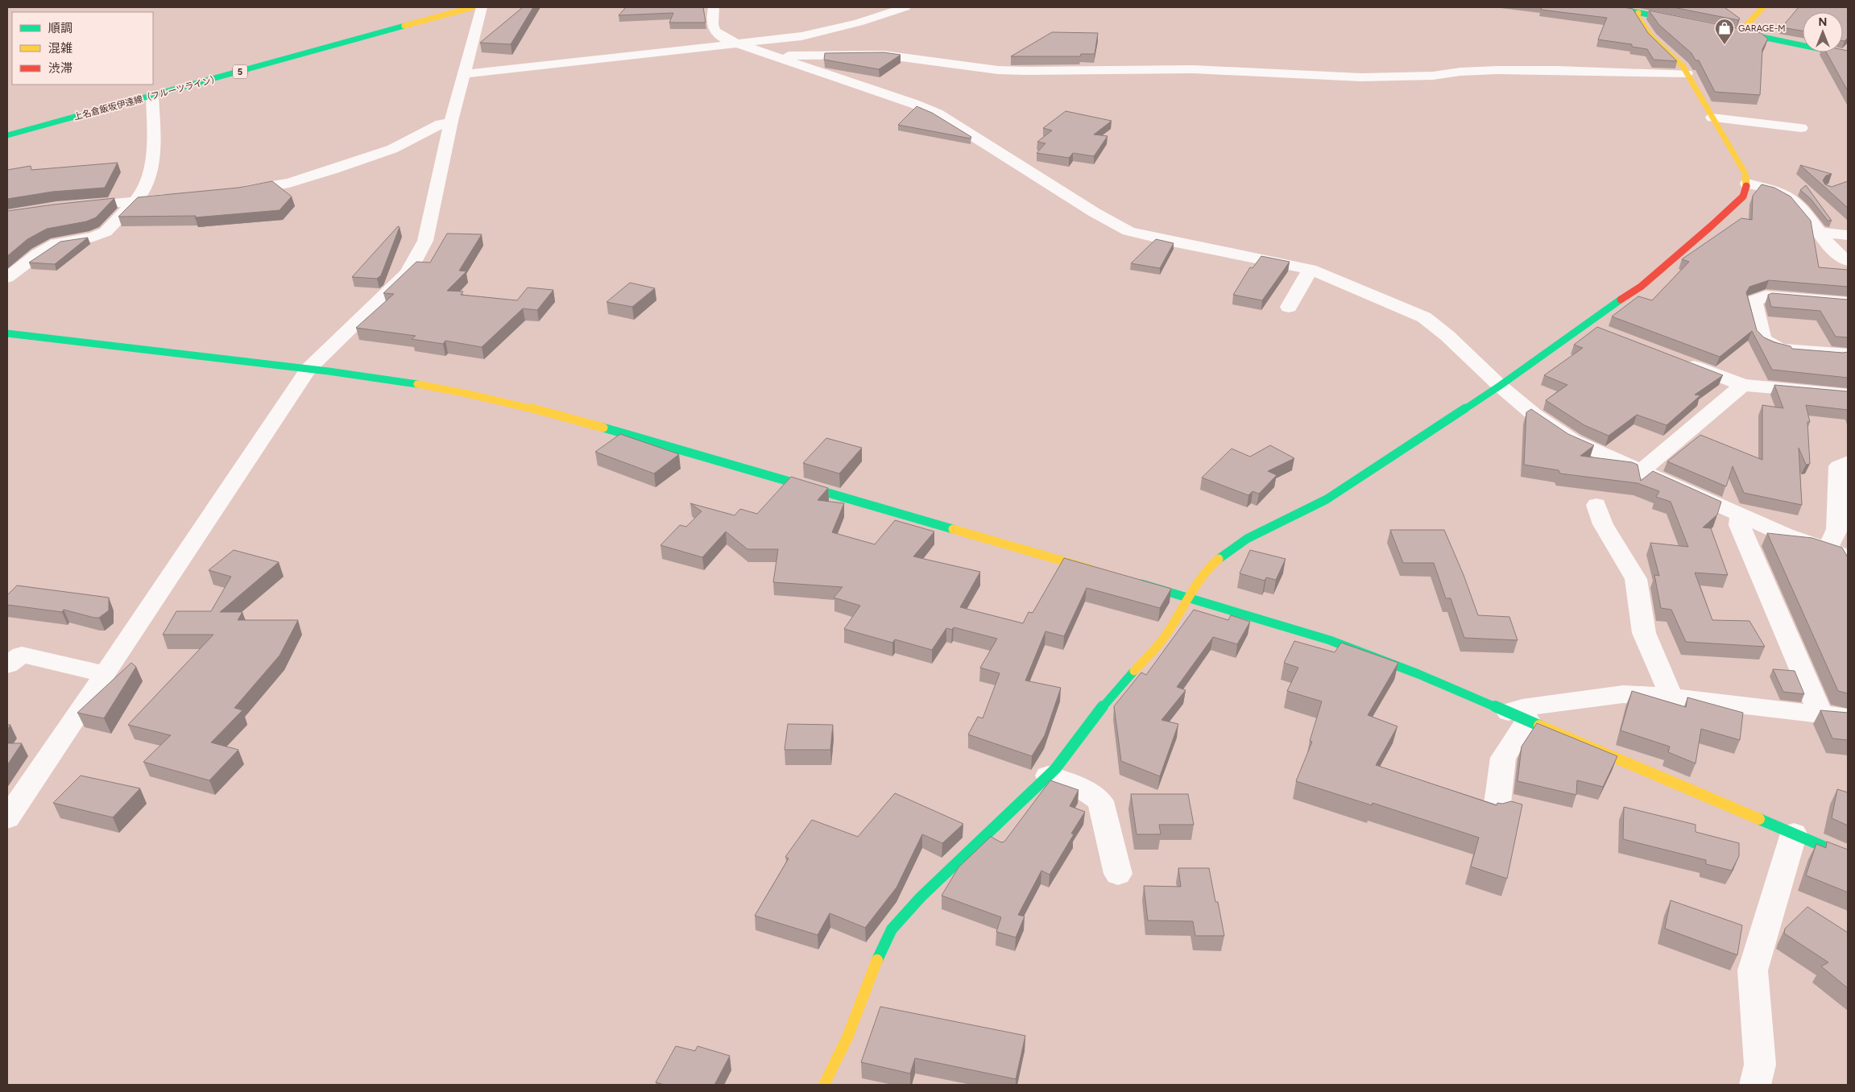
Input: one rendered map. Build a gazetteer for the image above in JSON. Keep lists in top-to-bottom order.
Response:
{
  "streets": {
    "main road": ["5", "上名倉飯坂伊達線（フルーツライン）"]
  },
  "places": {
    "shop": ["GARAGE-M"]
  },
  "legend": ["順調", "混雑", "渋滞"],
  "north": "top"
}
